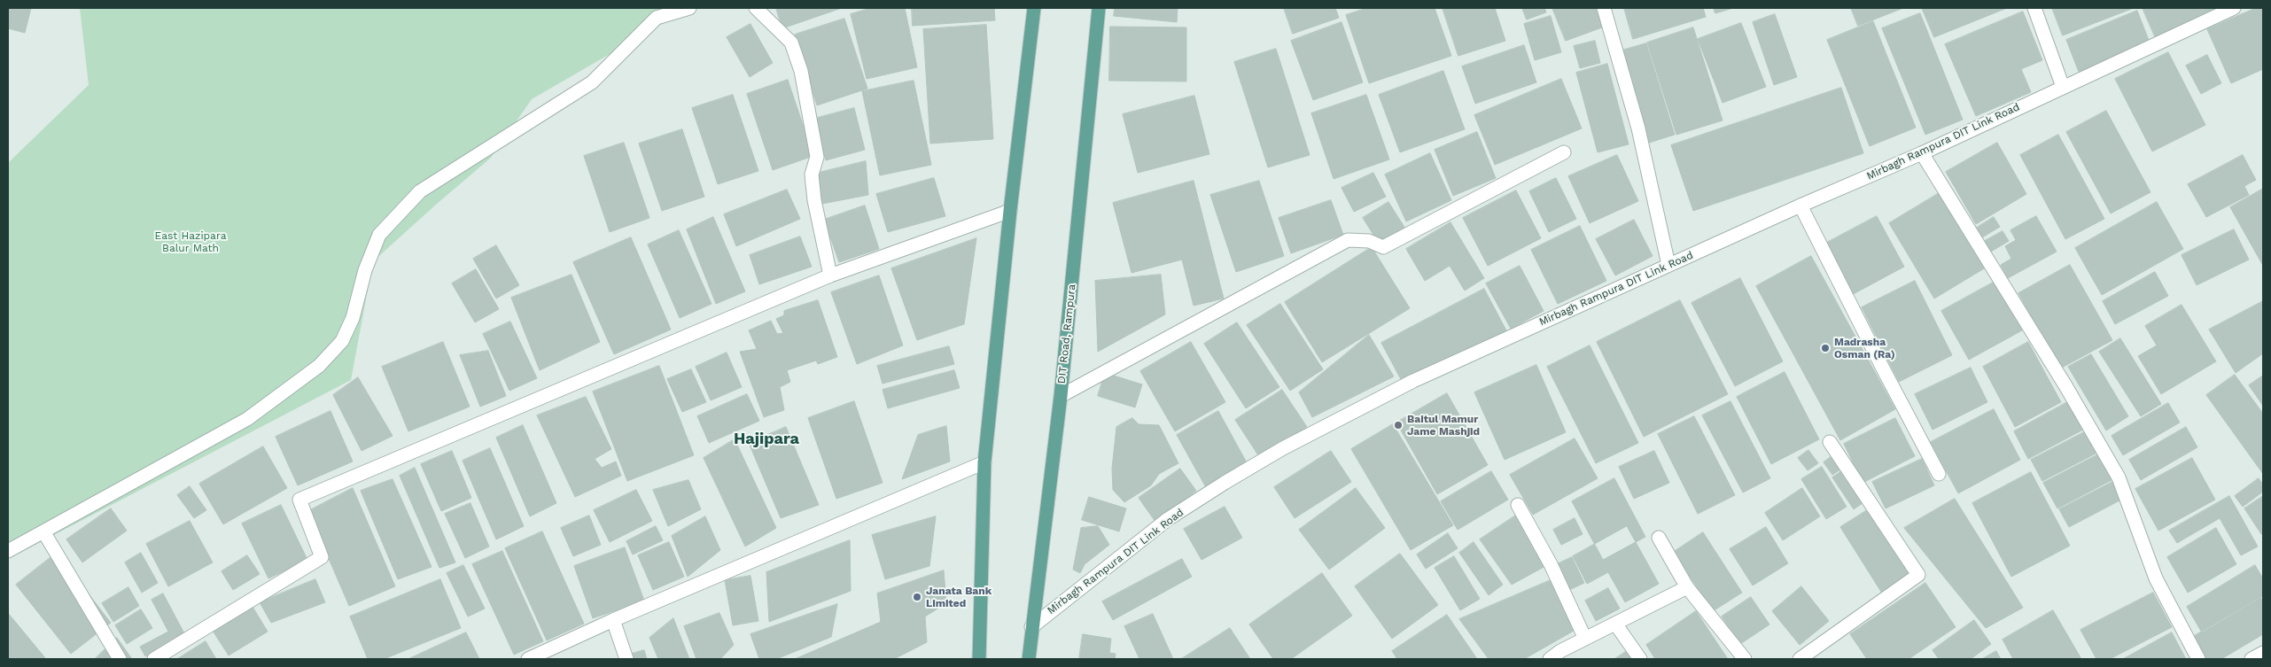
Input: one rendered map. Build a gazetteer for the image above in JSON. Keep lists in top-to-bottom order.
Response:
{
  "streets": {
    "main road": ["DIT Road, Rampura"],
    "street": ["Mirbagh Rampura DIT Link Road"]
  },
  "crossings": [
    ["Mirbagh Rampura DIT Link Road", "DIT Road, Rampura"]
  ],
  "districts": ["Hajipara"],
  "parks": ["East Hazipara Balur Math"],
  "places": ["Madrasha Osman (Ra)", "Baitul Mamur Jame Mashjid", "Janata Bank Limited"]
}
